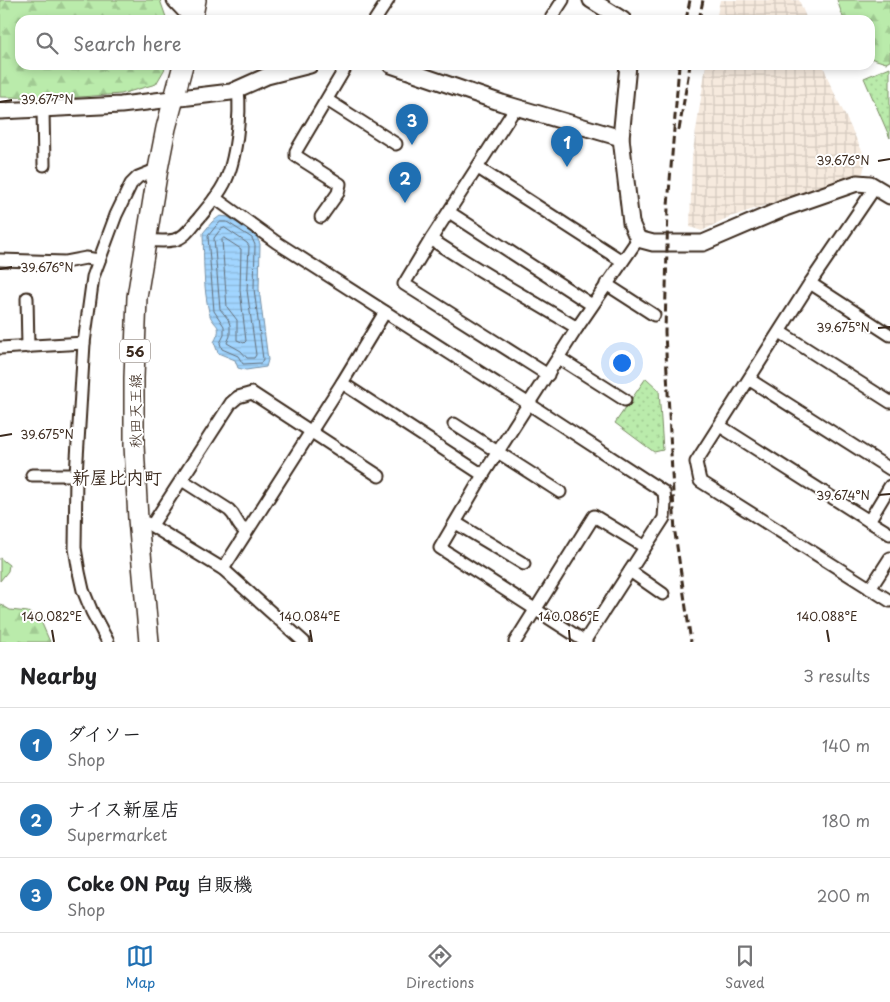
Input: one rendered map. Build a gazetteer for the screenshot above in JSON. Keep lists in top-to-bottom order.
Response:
{
  "streets": {
    "main road": ["56", "秋田天王線"]
  },
  "districts": ["新屋比内町"],
  "page": {
    "search": "Search here",
    "pins": ["3", "1", "2"],
    "heading": ["Nearby", "3 results"],
    "list": [
      {
        "mark": "1",
        "name": "ダイソー",
        "note": "Shop",
        "value": "140 m"
      },
      {
        "mark": "2",
        "name": "ナイス新屋店",
        "note": "Supermarket",
        "value": "180 m"
      },
      {
        "mark": "3",
        "name": "Coke ON Pay 自販機",
        "note": "Shop",
        "value": "200 m"
      }
    ],
    "nav": ["Map", "Directions", "Saved"]
  },
  "coordinates": [
    "39.677°N",
    "39.676°N",
    "39.675°N",
    "39.674°N",
    "140.082°E",
    "140.084°E",
    "140.086°E",
    "140.088°E"
  ]
}
